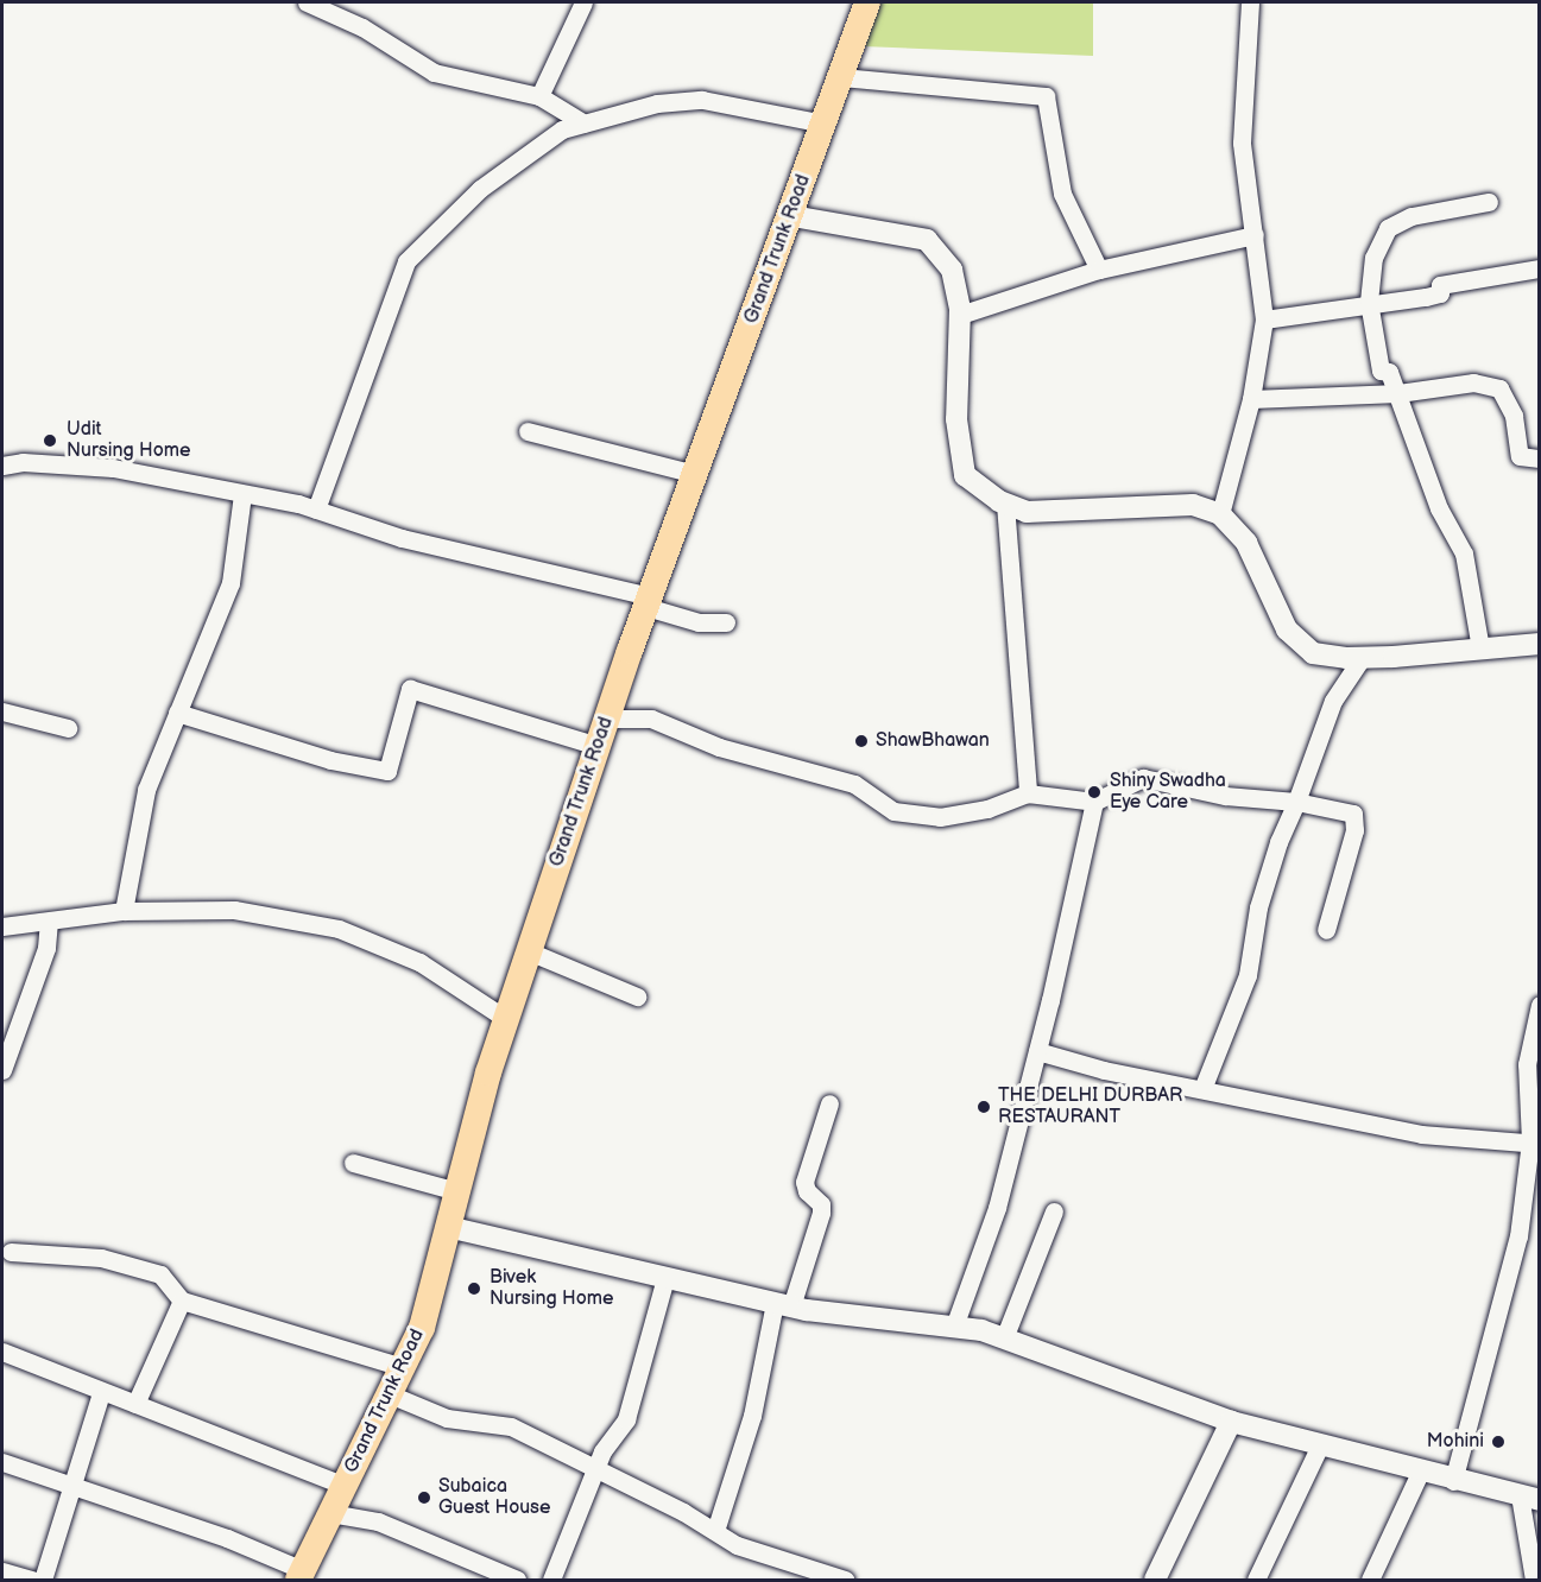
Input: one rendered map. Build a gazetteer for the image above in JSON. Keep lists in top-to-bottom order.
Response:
{
  "streets": {
    "main road": ["Grand Trunk Road"]
  },
  "places": [
    "Udit Nursing Home",
    "ShawBhawan",
    "Shiny Swadha Eye Care",
    "THE DELHI DURBAR RESTAURANT",
    "Bivek Nursing Home",
    "Mohini",
    "Subaica Guest House"
  ]
}
